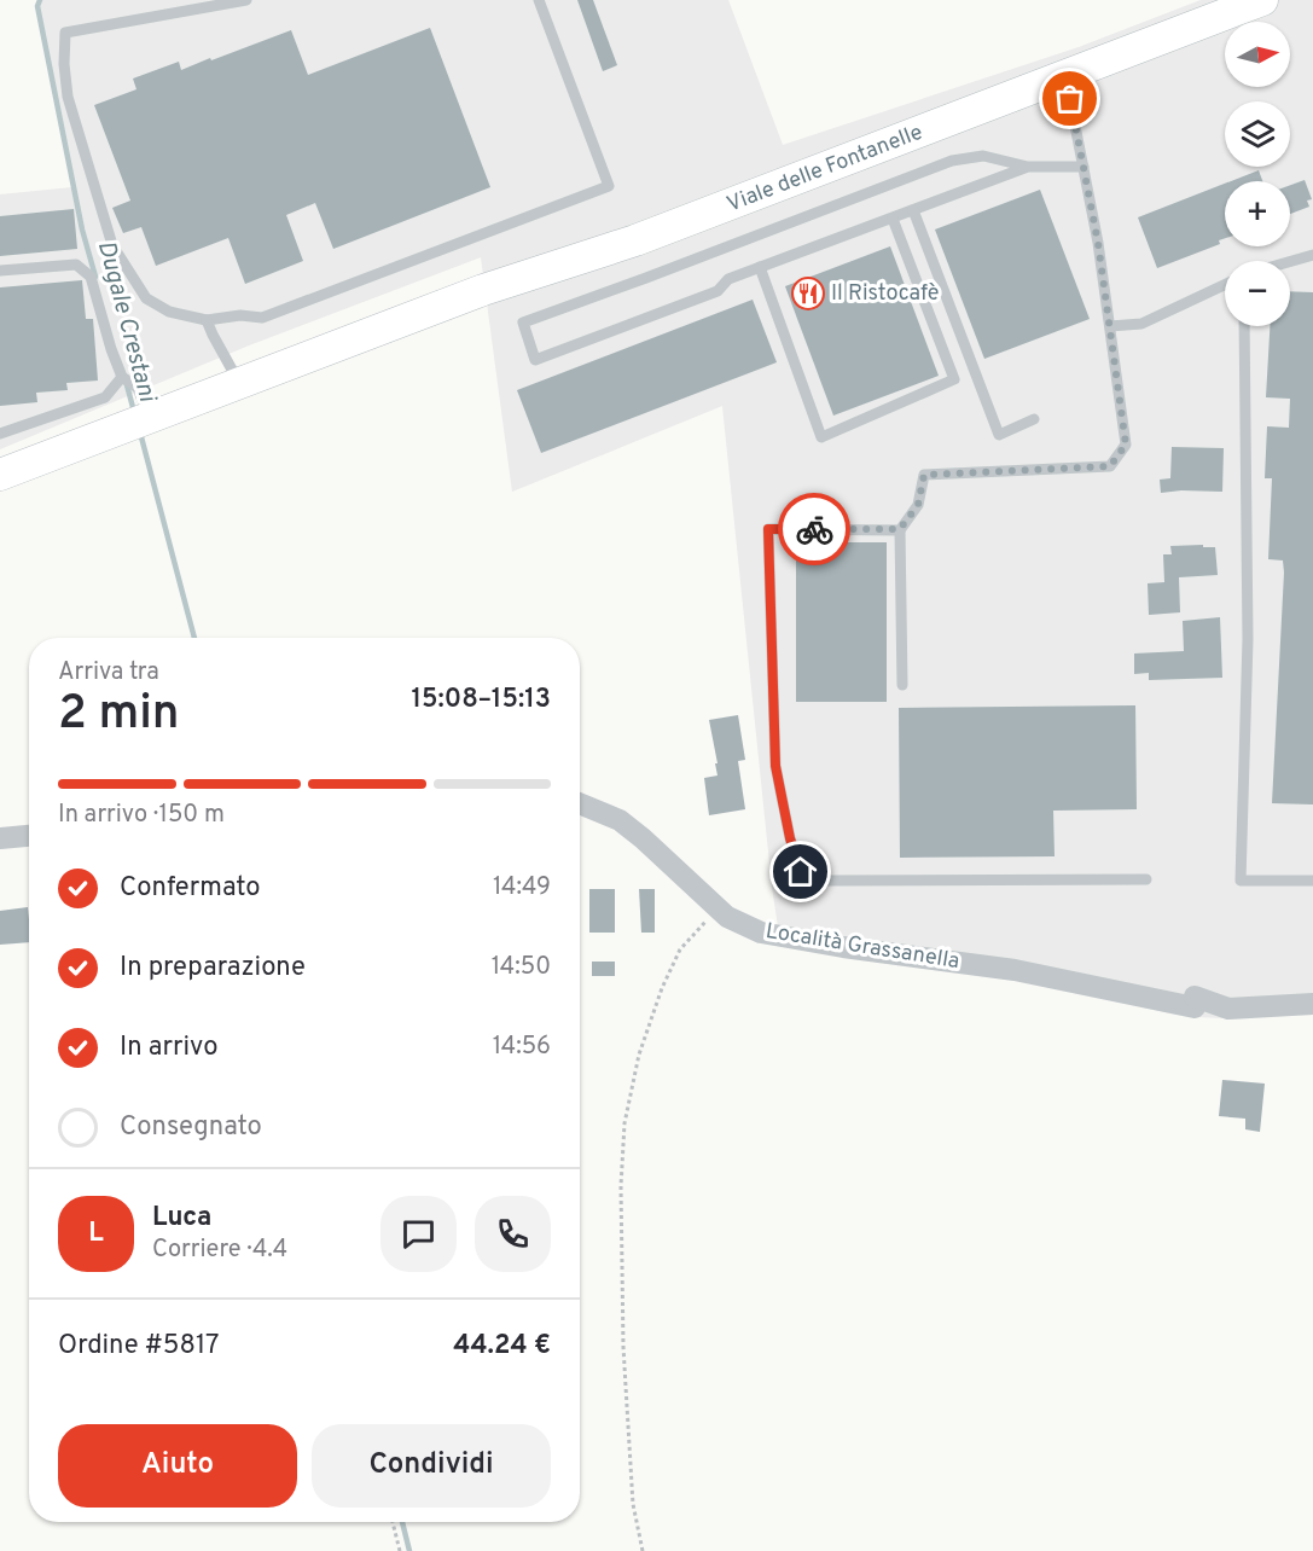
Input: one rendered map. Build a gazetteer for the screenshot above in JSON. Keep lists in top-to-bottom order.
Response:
{
  "streets": {
    "main road": ["Viale delle Fontanelle"],
    "street": ["Località Grassanella"]
  },
  "water": ["Dugale Crestani"],
  "places": {
    "restaurant": ["Il Ristocafè"]
  },
  "north": "right",
  "page": {
    "map_buttons": ["+", "−"],
    "heading": ["2 min", "Arriva tra", "15:08–15:13"],
    "panel": [
      "Luca",
      "Corriere · 4.4",
      "Ordine #5817",
      "44.24 €"
    ],
    "bar": "In arrivo · 150 m",
    "list": [
      ["Confermato", "14:49"],
      ["In preparazione", "14:50"],
      ["In arrivo", "14:56"],
      "Consegnato"
    ],
    "round": "L",
    "buttons": ["Aiuto", "Condividi"]
  }
}
